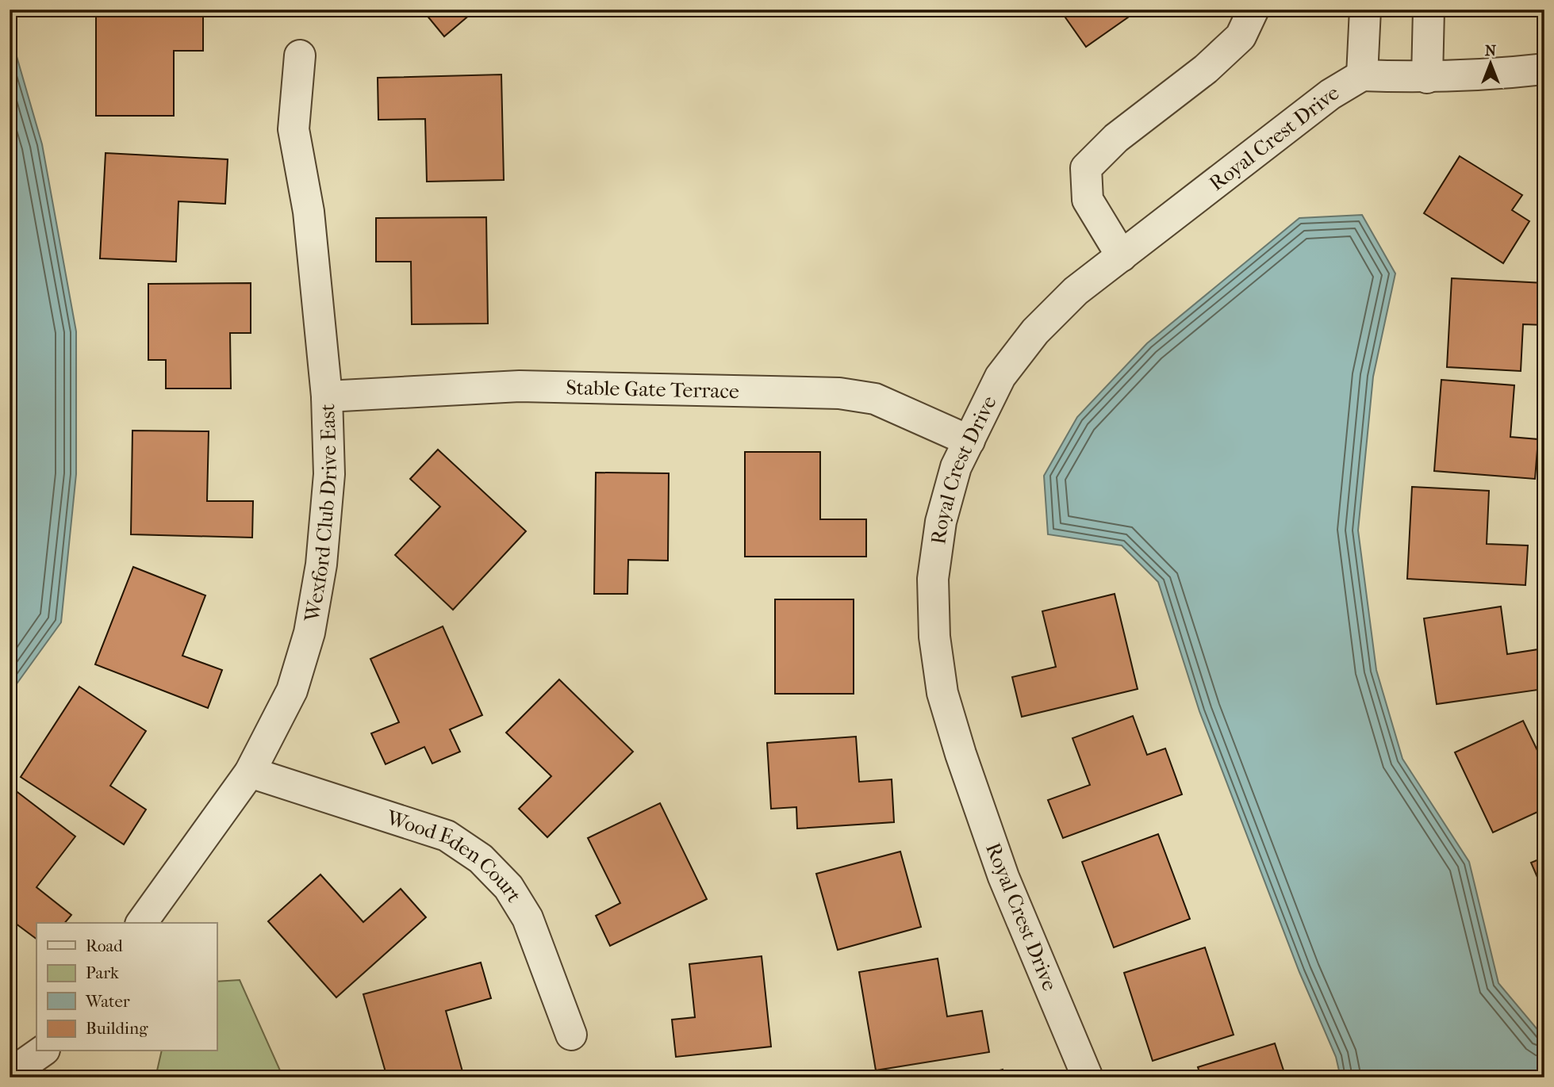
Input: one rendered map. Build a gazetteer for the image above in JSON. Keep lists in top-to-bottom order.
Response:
{
  "streets": {
    "street": [
      "Royal Crest Drive",
      "Stable Gate Terrace",
      "Wexford Club Drive East",
      "Wood Eden Court"
    ]
  },
  "crossings": [
    ["Royal Crest Drive", "Stable Gate Terrace"],
    ["Stable Gate Terrace", "Wexford Club Drive East"],
    ["Wexford Club Drive East", "Wood Eden Court"]
  ],
  "legend": [
    "Road",
    "Park",
    "Water",
    "Building"
  ],
  "north": "top"
}
